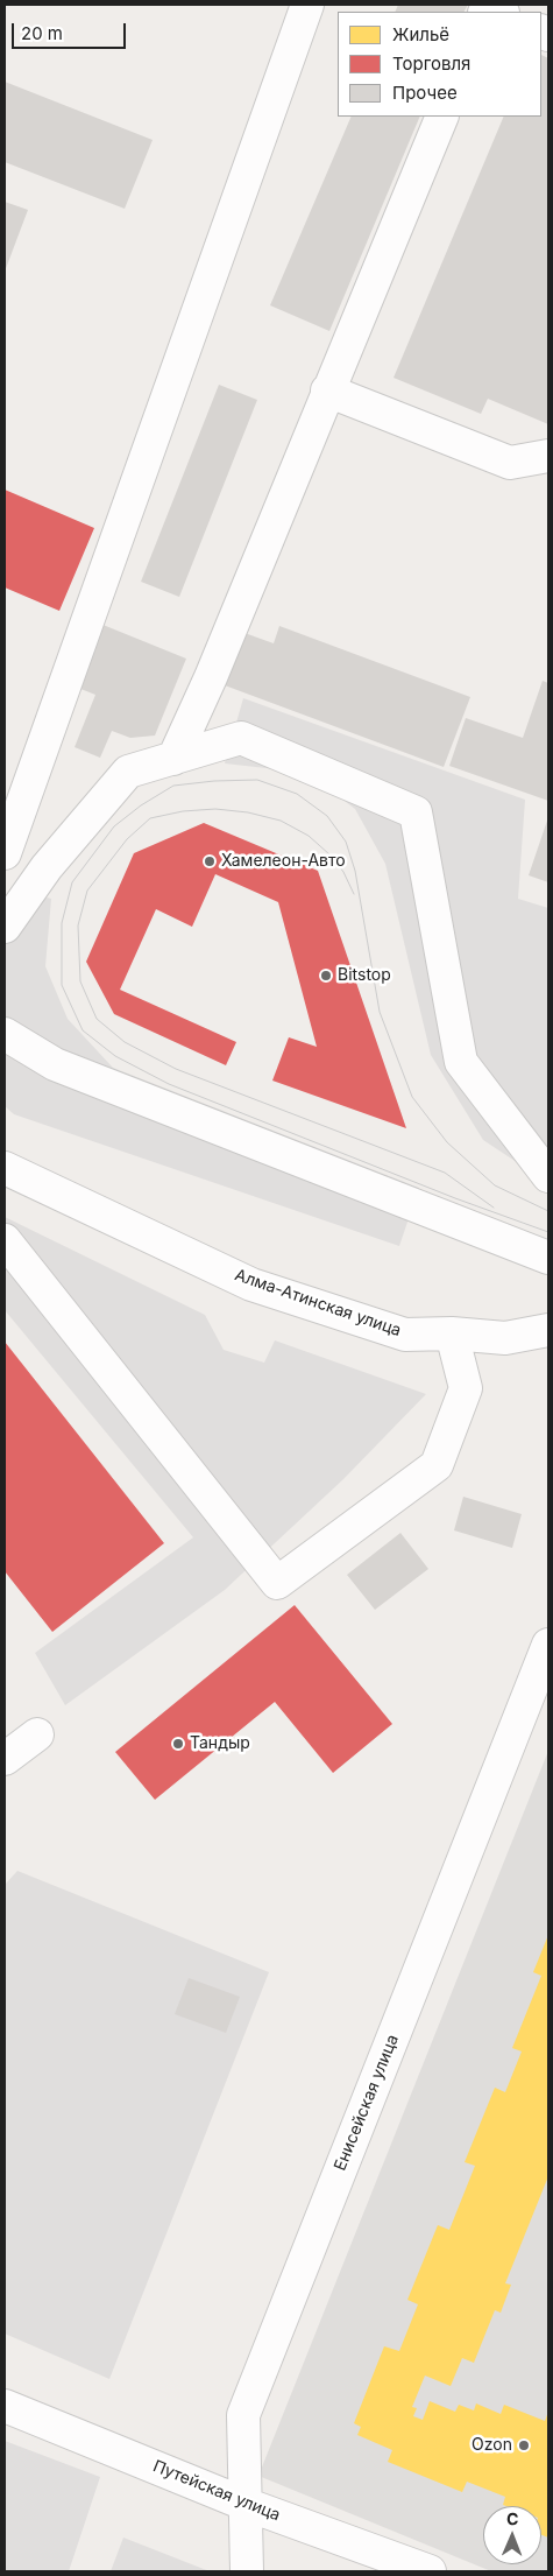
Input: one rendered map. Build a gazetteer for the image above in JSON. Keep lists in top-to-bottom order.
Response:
{
  "streets": {
    "street": ["Алма-Атинская улица", "Енисейская улица", "Путейская улица"]
  },
  "crossings": [
    ["Енисейская улица", "Путейская улица"]
  ],
  "places": [
    "Хамелеон-Авто",
    "Bitstop",
    "Тандыр",
    "Ozon"
  ],
  "legend": ["Жильё", "Торговля", "Прочее"],
  "scale_bar": "20 m",
  "north": "top"
}
